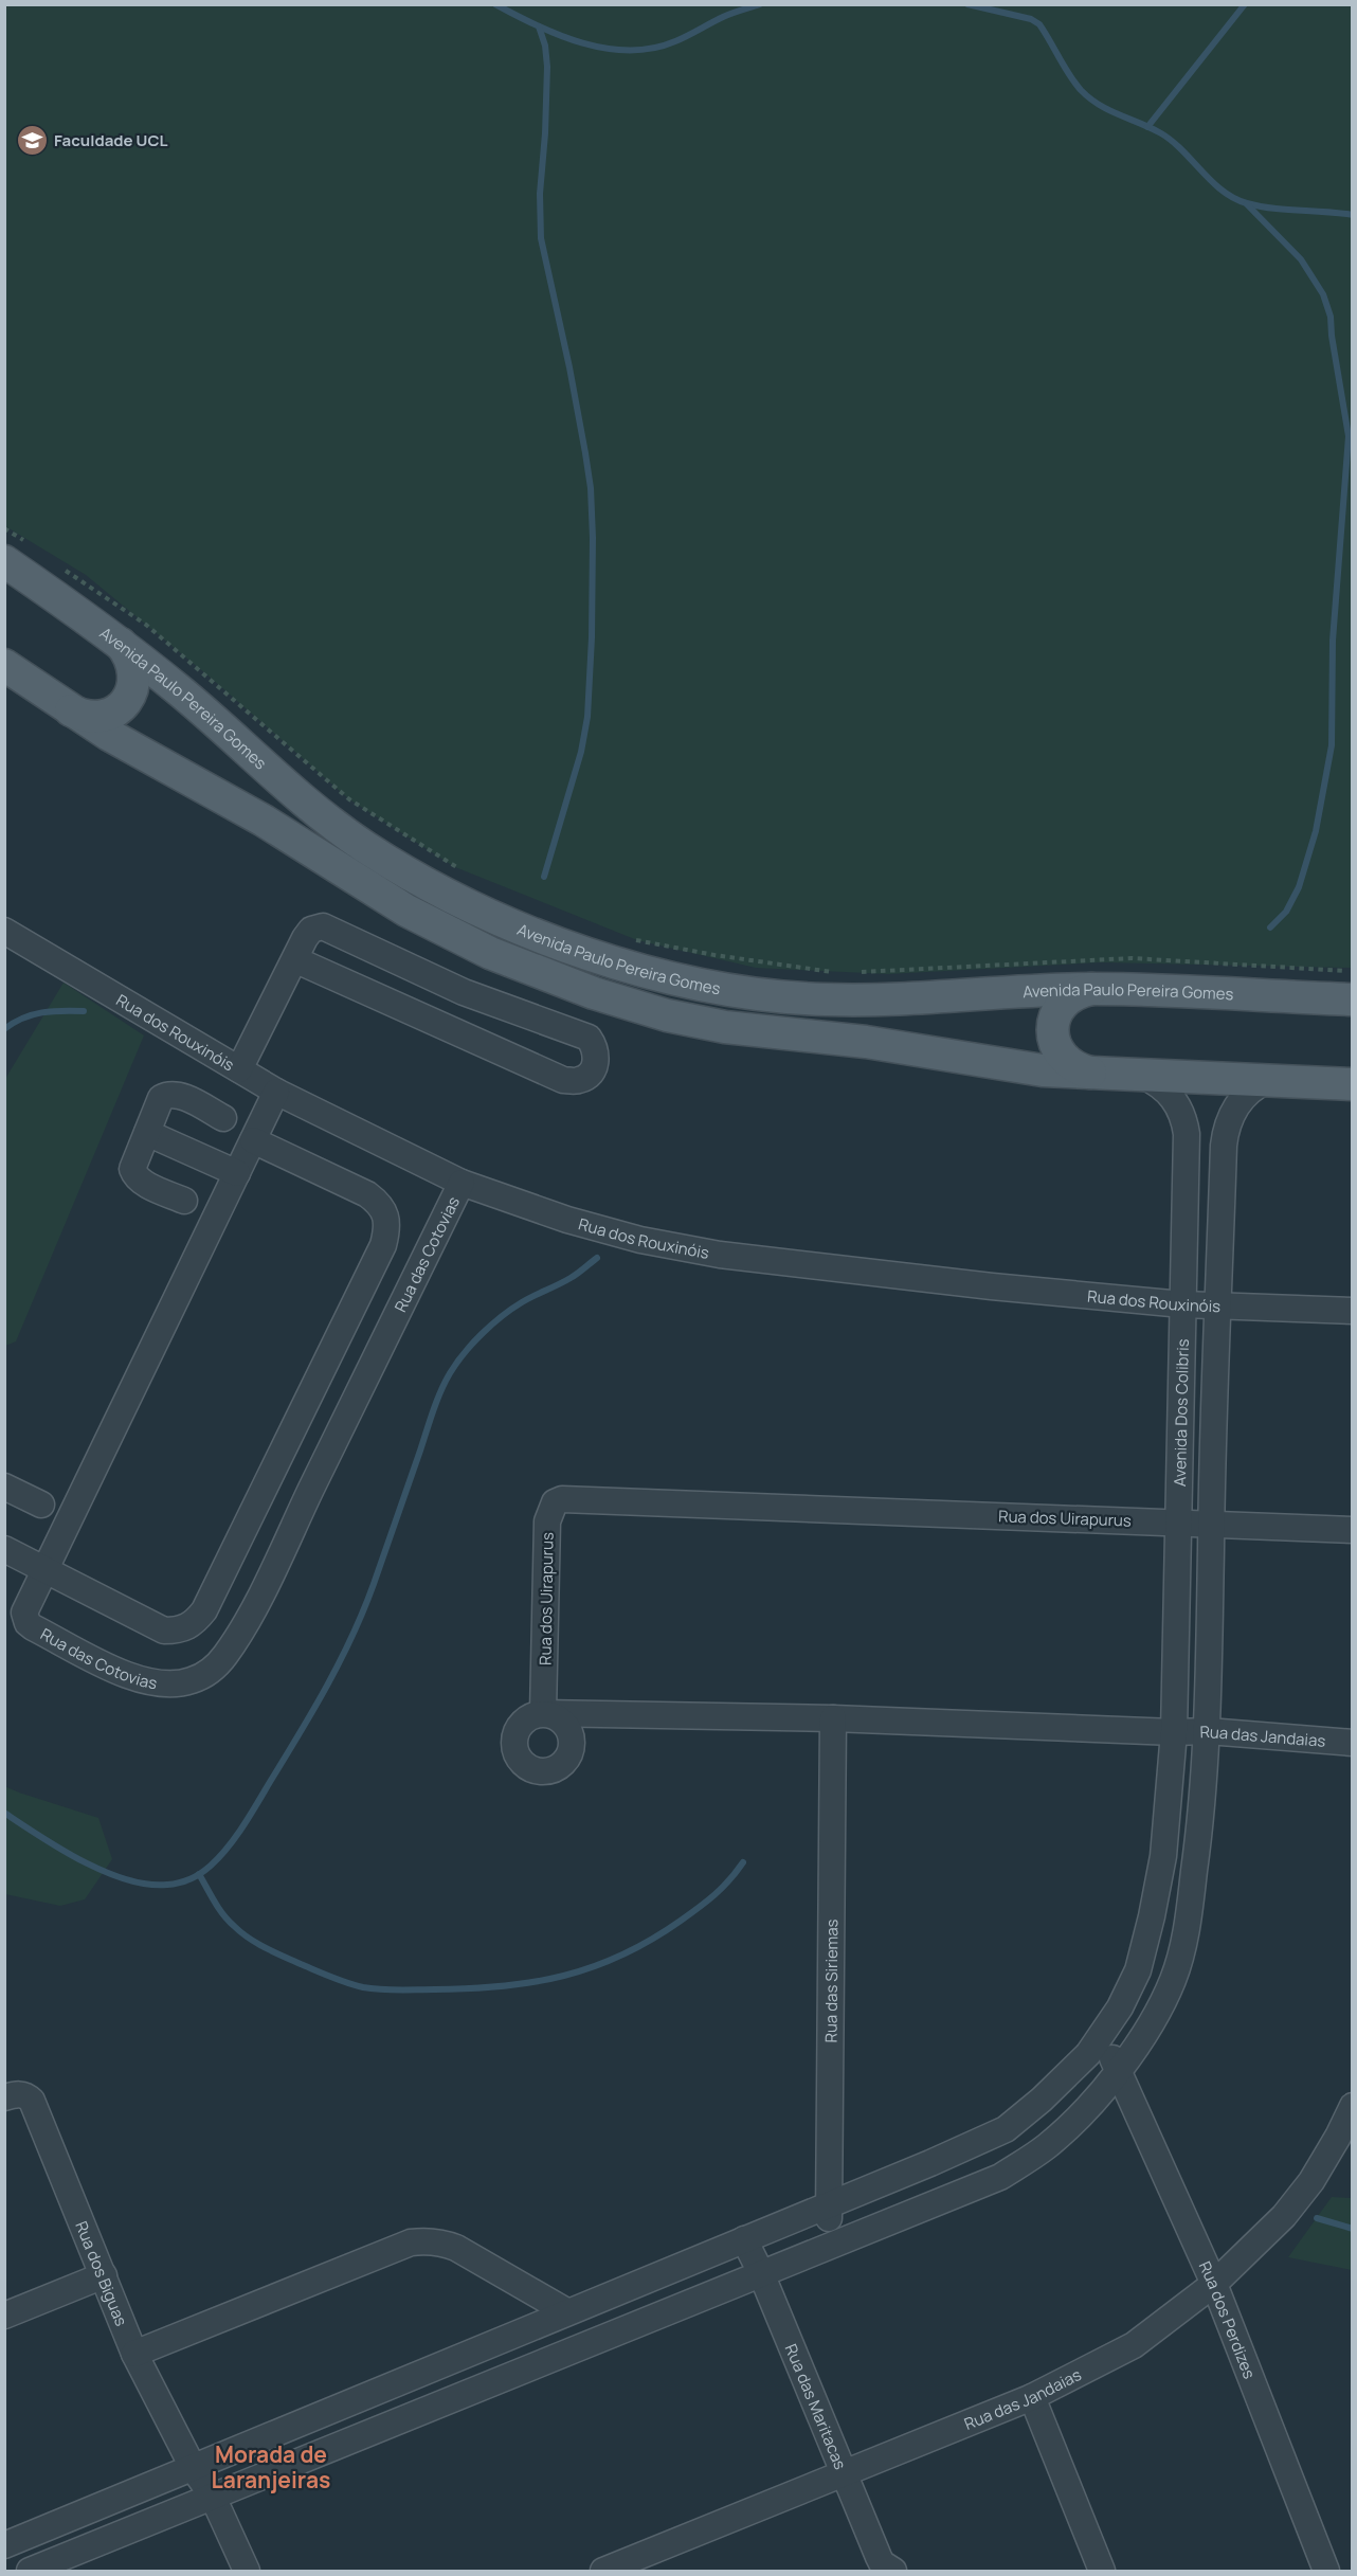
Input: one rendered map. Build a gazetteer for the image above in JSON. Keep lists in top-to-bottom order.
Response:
{
  "streets": {
    "main road": ["Avenida Paulo Pereira Gomes"],
    "street": [
      "Rua dos Rouxinóis",
      "Rua das Cotovias",
      "Avenida Dos Colibris",
      "Rua dos Uirapurus",
      "Rua das Jandaias",
      "Rua das Siriemas",
      "Rua dos Biguas",
      "Rua dos Perdizes",
      "Rua das Maritacas"
    ]
  },
  "crossings": [
    ["Rua dos Rouxinóis", "Rua das Cotovias"],
    ["Rua dos Rouxinóis", "Avenida Dos Colibris"],
    ["Avenida Dos Colibris", "Rua dos Uirapurus"],
    ["Avenida Dos Colibris", "Rua das Jandaias"],
    ["Avenida Dos Colibris", "Rua das Siriemas"],
    ["Avenida Dos Colibris", "Rua dos Biguas"],
    ["Avenida Dos Colibris", "Rua dos Perdizes"],
    ["Avenida Dos Colibris", "Rua das Maritacas"],
    ["Rua dos Uirapurus", "Rua das Jandaias"],
    ["Rua dos Uirapurus", "Rua das Siriemas"],
    ["Rua das Jandaias", "Rua dos Perdizes"],
    ["Rua das Jandaias", "Rua das Maritacas"]
  ],
  "districts": ["Morada de Laranjeiras"],
  "places": {
    "school or university": ["Faculdade UCL"]
  }
}
